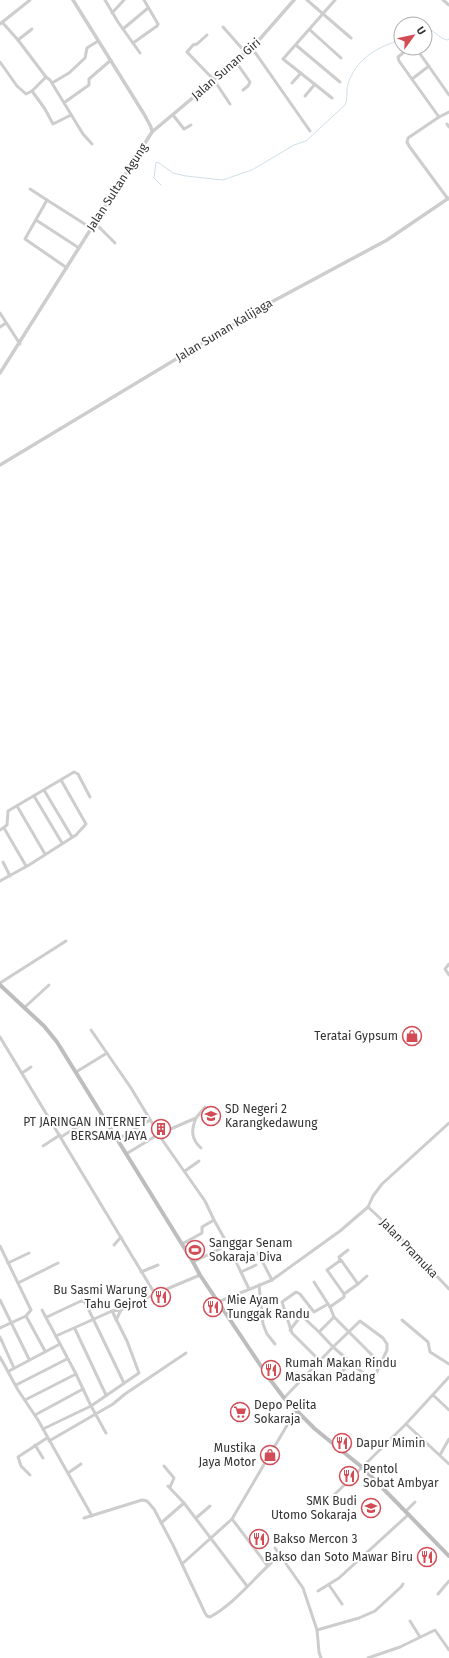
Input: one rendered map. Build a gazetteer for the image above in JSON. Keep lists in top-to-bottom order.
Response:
{
  "streets": {
    "street": [
      "Jalan Sunan Giri",
      "Jalan Sultan Agung",
      "Jalan Sunan Kalijaga",
      "Jalan Pramuka"
    ]
  },
  "crossings": [
    ["Jalan Sunan Giri", "Jalan Sultan Agung"]
  ],
  "places": {
    "shop": ["Teratai Gypsum", "Mustika Jaya Motor"],
    "school or university": ["SD Negeri 2 Karangkedawung", "SMK Budi Utomo Sokaraja"],
    "building": ["PT JARINGAN INTERNET BERSAMA JAYA"],
    "sports": ["Sanggar Senam Sokaraja Diva"],
    "restaurant": [
      "Bu Sasmi Warung Tahu Gejrot",
      "Mie Ayam Tunggak Randu",
      "Rumah Makan Rindu Masakan Padang",
      "Dapur Mimin",
      "Pentol Sobat Ambyar",
      "Bakso Mercon 3",
      "Bakso dan Soto Mawar Biru"
    ],
    "supermarket": ["Depo Pelita Sokaraja"]
  },
  "north": "top right"
}
